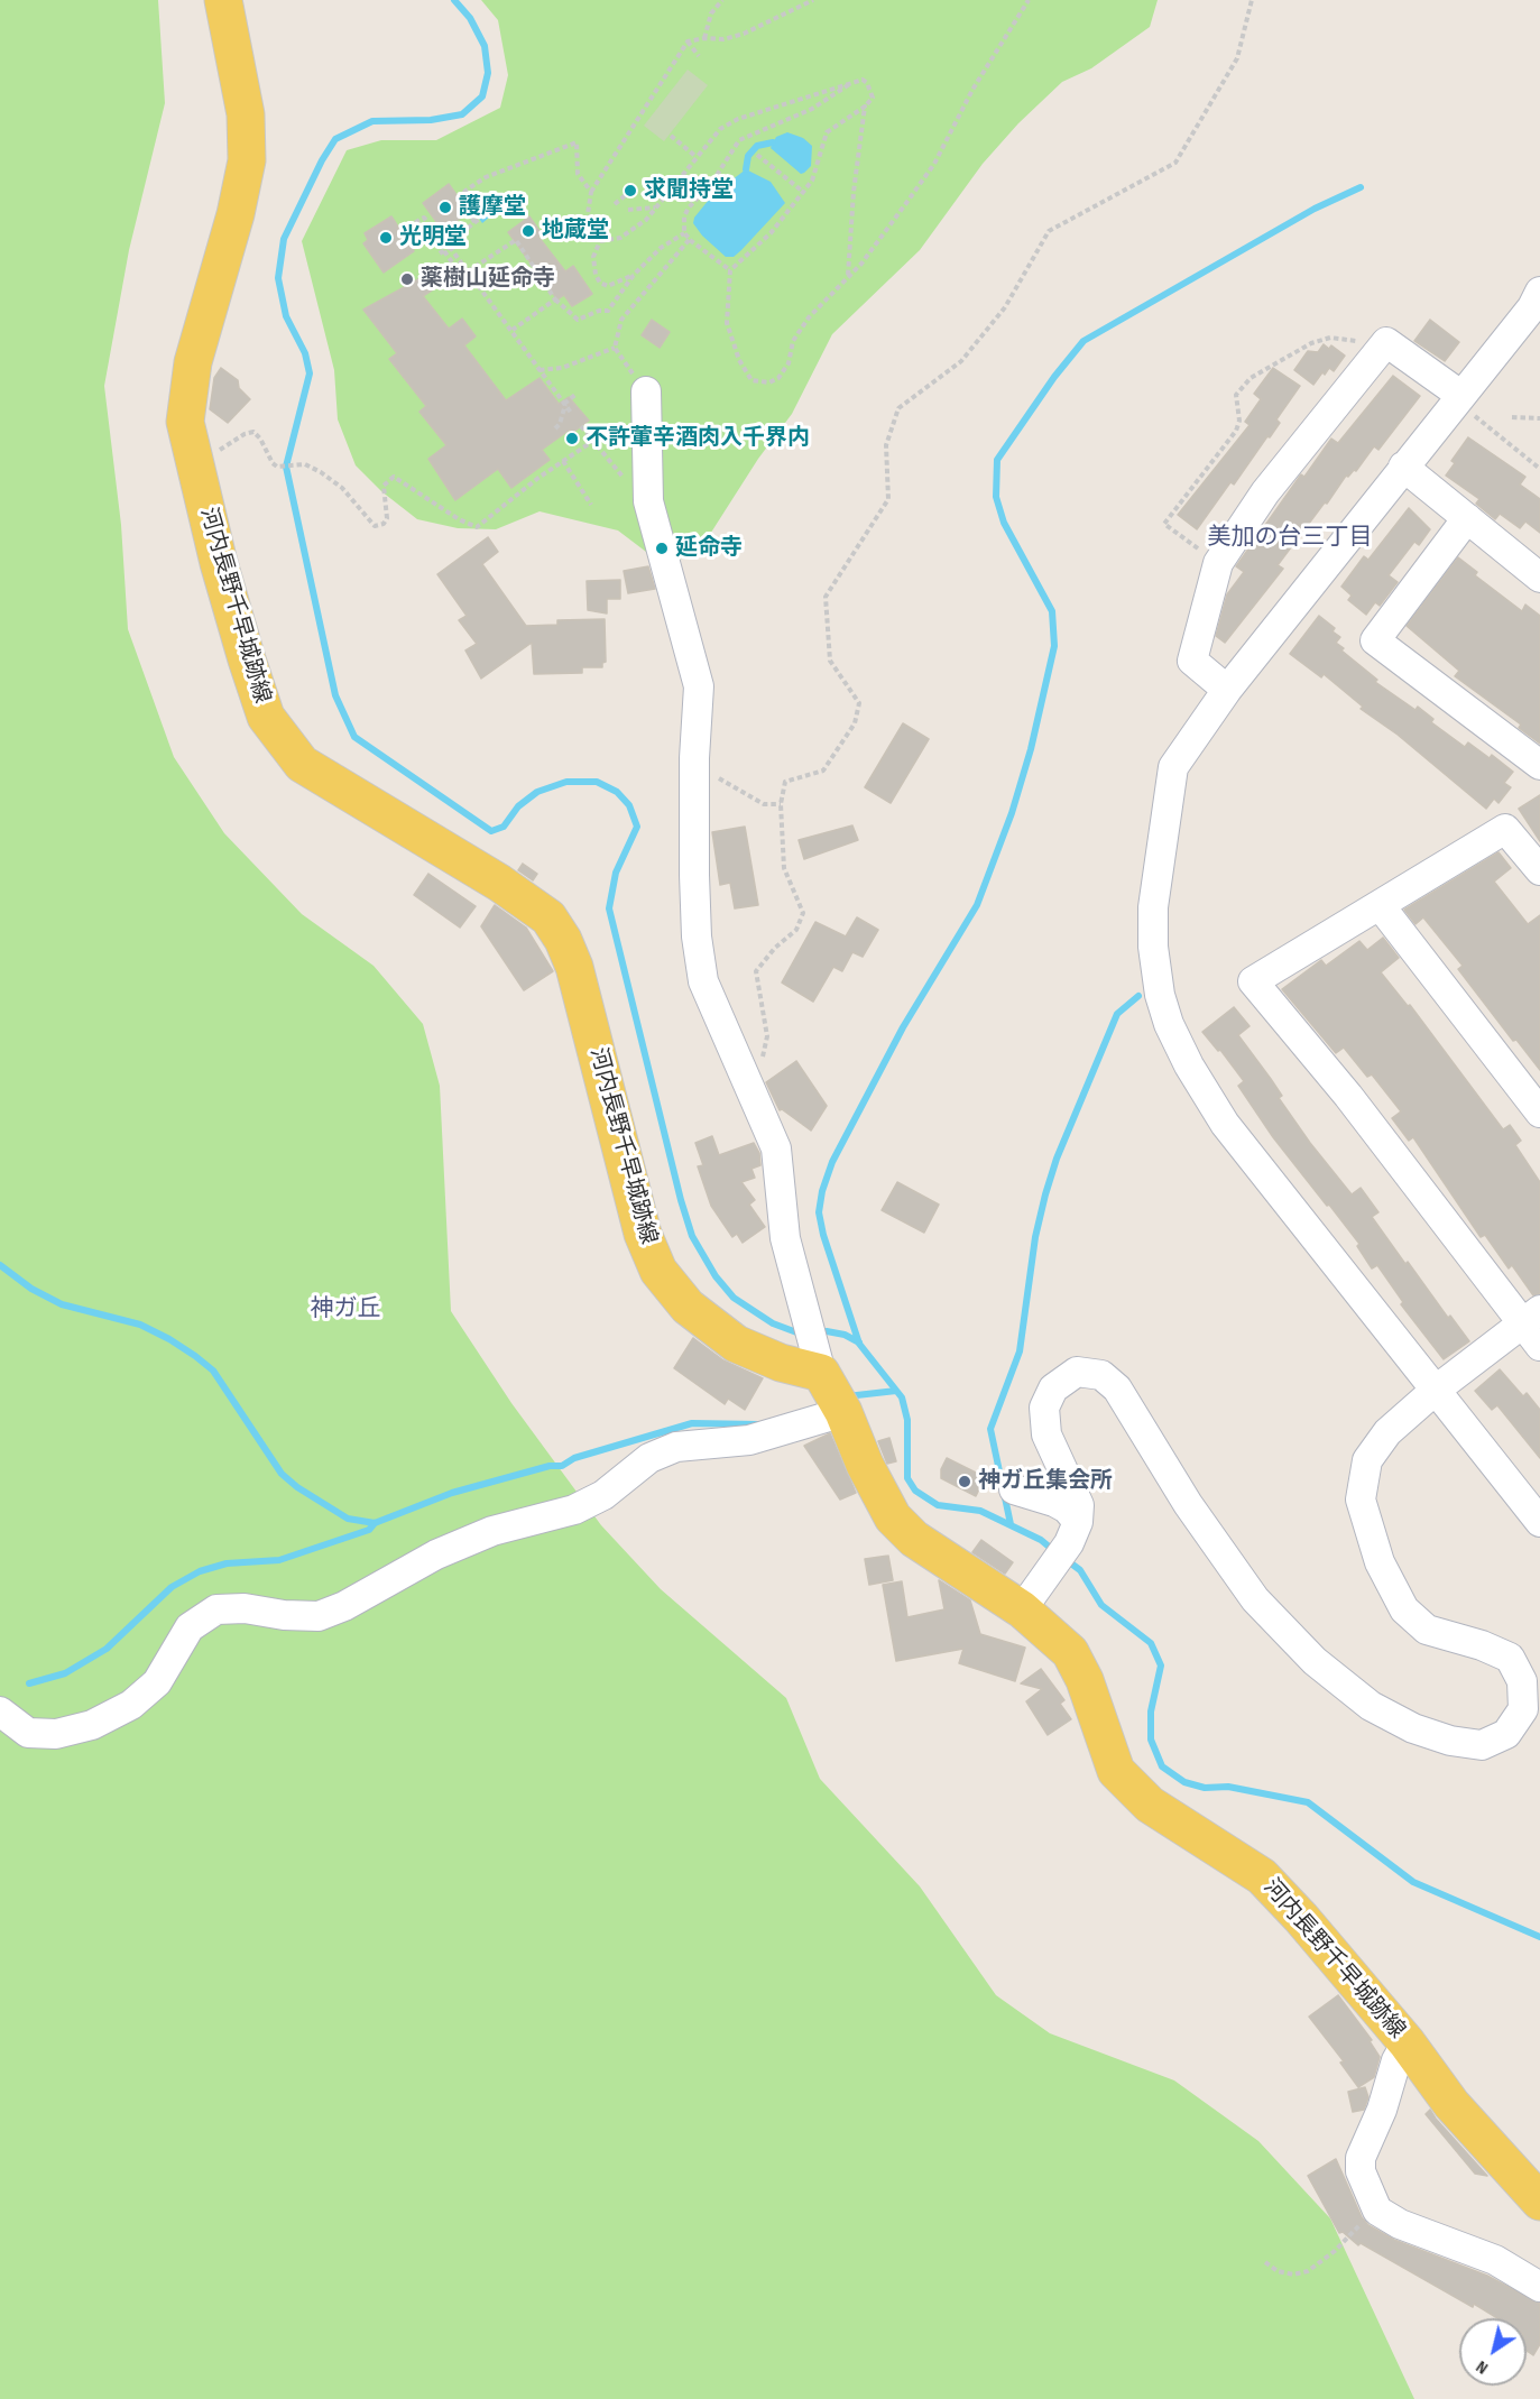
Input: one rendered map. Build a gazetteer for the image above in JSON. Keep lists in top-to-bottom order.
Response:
{
  "streets": {
    "main road": ["河内長野千早城跡線"]
  },
  "districts": ["美加の台三丁目", "神ガ丘"],
  "places": [
    "求聞持堂",
    "護摩堂",
    "地蔵堂",
    "光明堂",
    "薬樹山延命寺",
    "不許葷辛酒肉入千界内",
    "延命寺",
    "神ガ丘集会所"
  ],
  "north": "bottom left"
}
